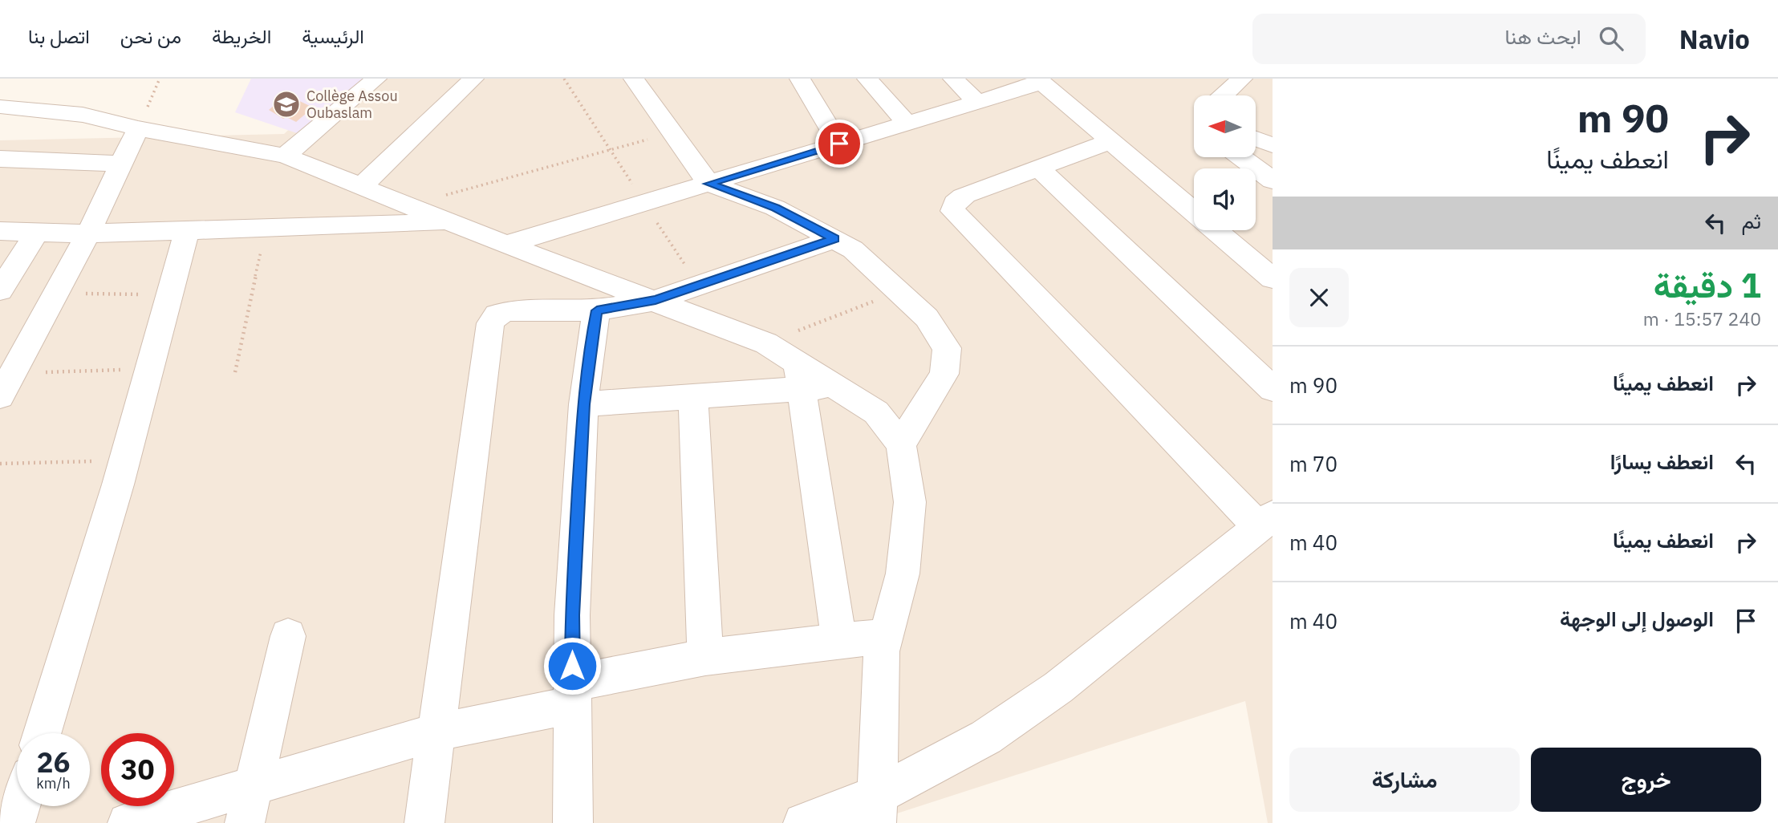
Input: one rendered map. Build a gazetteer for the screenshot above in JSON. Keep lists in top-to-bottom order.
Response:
{
  "places": {
    "school or university": ["Collège Assou Oubaslam"]
  },
  "north": "left",
  "page": {
    "header": "Navio",
    "search": "ابحث هنا",
    "nav": [
      "الرئيسية",
      "الخريطة",
      "من نحن",
      "اتصل بنا"
    ],
    "turn": ["90 m", "انعطف يمينًا"],
    "then": "ثم",
    "heading": ["1 دقيقة", "240 m · 15:57"],
    "list": [
      {
        "name": "انعطف يمينًا",
        "value": "90 m"
      },
      {
        "name": "انعطف يسارًا",
        "value": "70 m"
      },
      {
        "name": "انعطف يمينًا",
        "value": "40 m"
      },
      {
        "name": "الوصول إلى الوجهة",
        "value": "40 m"
      }
    ],
    "speed": "26 km/h",
    "limit": "30",
    "buttons": ["خروج", "مشاركة"]
  }
}
